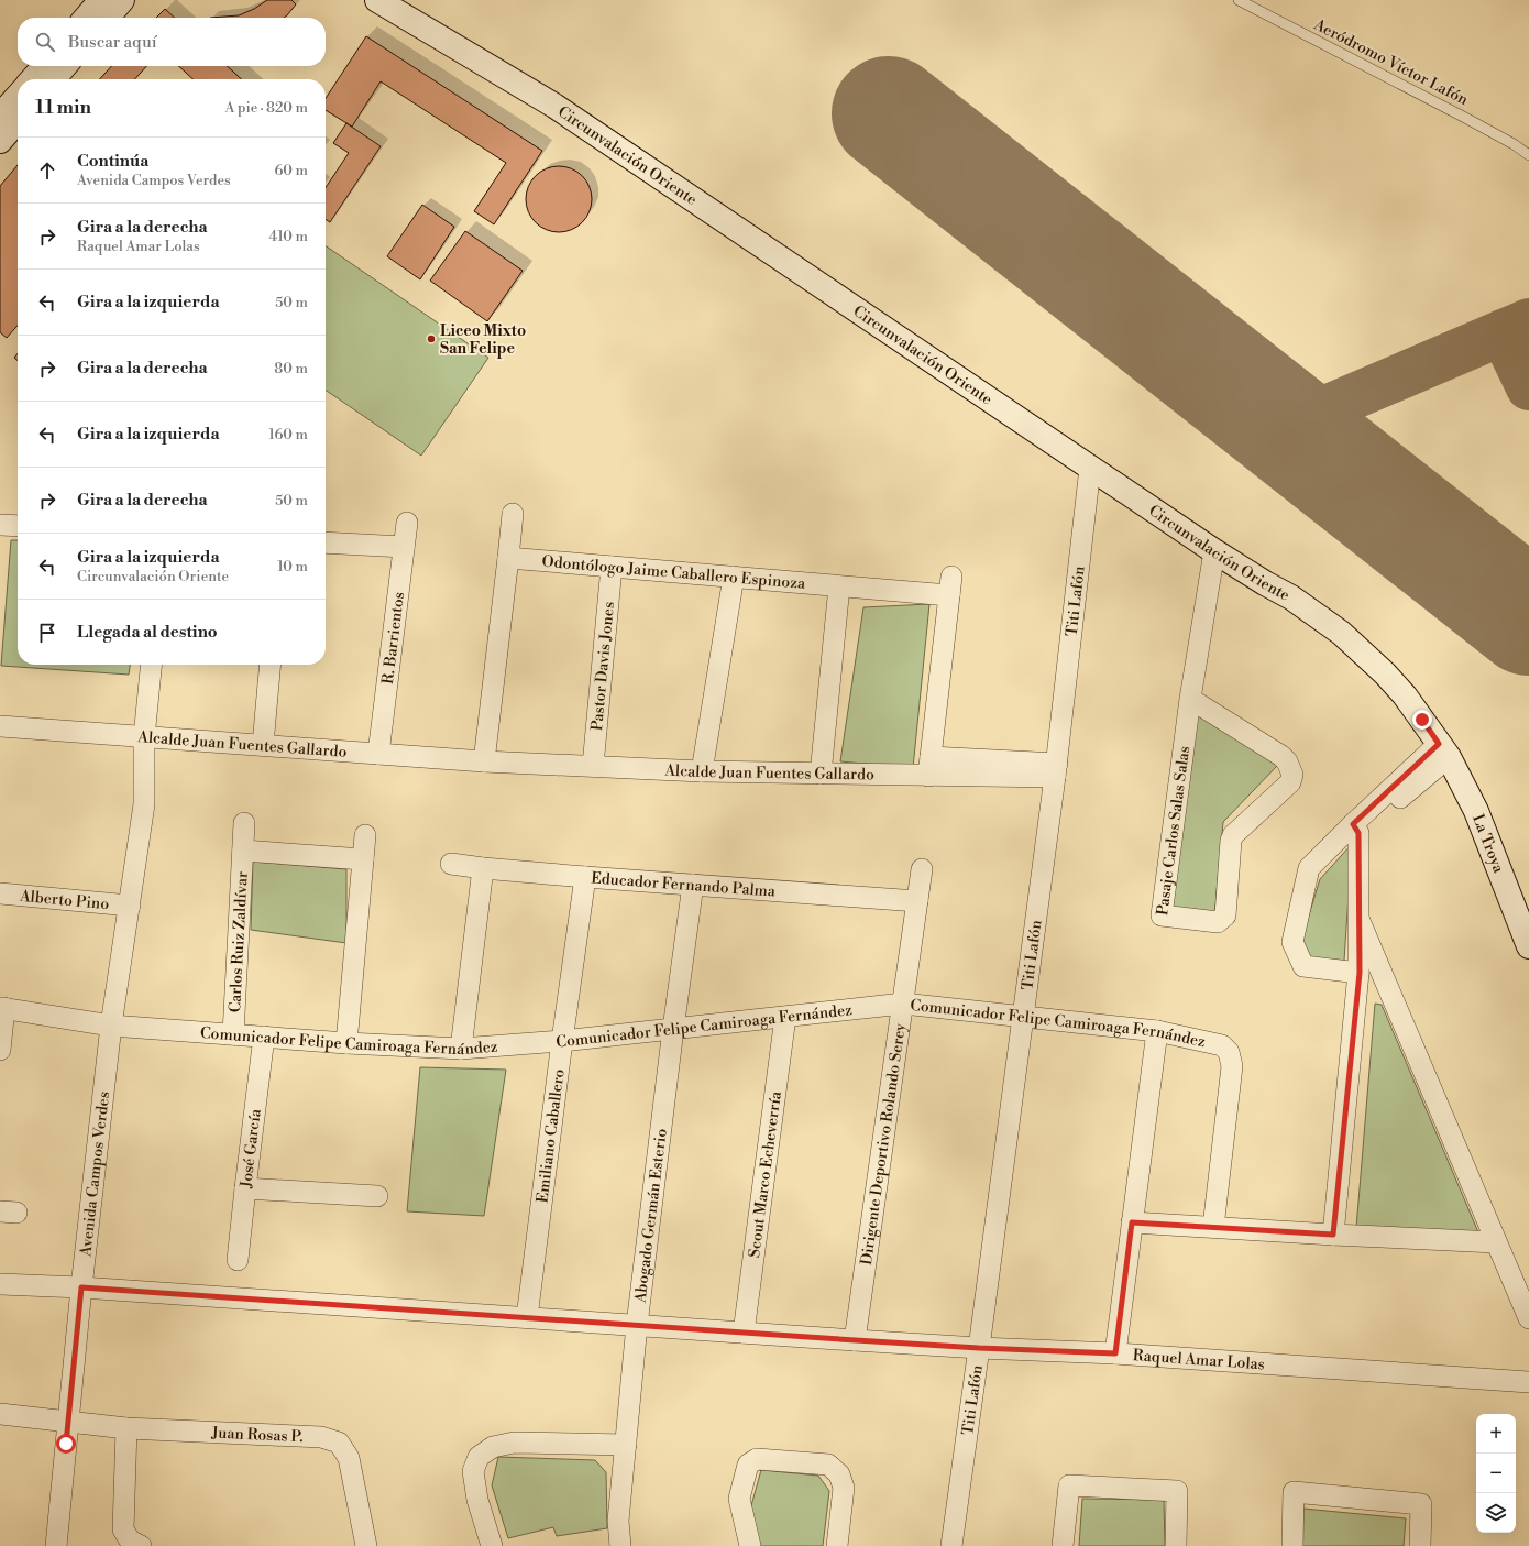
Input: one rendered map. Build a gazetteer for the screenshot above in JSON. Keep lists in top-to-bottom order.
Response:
{
  "streets": {
    "street": [
      "Circunvalación Oriente",
      "Odontólogo Jaime Caballero Espinoza",
      "Titi Lafón",
      "R. Barrientos",
      "Pastor Davis Jones",
      "Alcalde Juan Fuentes Gallardo",
      "Pasaje Carlos Salas Salas",
      "La Troya",
      "Educador Fernando Palma",
      "Alberto Pino",
      "Carlos Ruiz Zaldívar",
      "Comunicador Felipe Camiroaga Fernández",
      "Emiliano Caballero",
      "Dirigente Deportivo Rolando Serey",
      "José García",
      "Avenida Campos Verdes",
      "Scout Marco Echeverría",
      "Abogado Germán Esterio",
      "Raquel Amar Lolas",
      "Juan Rosas P."
    ],
    "lane": ["Aeródromo Víctor Lafón"]
  },
  "crossings": [
    ["Circunvalación Oriente", "Titi Lafón"],
    ["Circunvalación Oriente", "Pasaje Carlos Salas Salas"],
    ["Circunvalación Oriente", "La Troya"],
    ["Odontólogo Jaime Caballero Espinoza", "Pastor Davis Jones"],
    ["Odontólogo Jaime Caballero Espinoza", "Alcalde Juan Fuentes Gallardo"],
    ["Titi Lafón", "Alcalde Juan Fuentes Gallardo"],
    ["Titi Lafón", "Comunicador Felipe Camiroaga Fernández"],
    ["Titi Lafón", "Raquel Amar Lolas"],
    ["R. Barrientos", "Alcalde Juan Fuentes Gallardo"],
    ["Pastor Davis Jones", "Alcalde Juan Fuentes Gallardo"],
    ["Alcalde Juan Fuentes Gallardo", "Avenida Campos Verdes"],
    ["Educador Fernando Palma", "Emiliano Caballero"],
    ["Educador Fernando Palma", "Dirigente Deportivo Rolando Serey"],
    ["Educador Fernando Palma", "Abogado Germán Esterio"],
    ["Alberto Pino", "Avenida Campos Verdes"],
    ["Carlos Ruiz Zaldívar", "Comunicador Felipe Camiroaga Fernández"],
    ["Comunicador Felipe Camiroaga Fernández", "Emiliano Caballero"],
    ["Comunicador Felipe Camiroaga Fernández", "Dirigente Deportivo Rolando Serey"],
    ["Comunicador Felipe Camiroaga Fernández", "José García"],
    ["Comunicador Felipe Camiroaga Fernández", "Avenida Campos Verdes"],
    ["Comunicador Felipe Camiroaga Fernández", "Scout Marco Echeverría"],
    ["Comunicador Felipe Camiroaga Fernández", "Abogado Germán Esterio"],
    ["Emiliano Caballero", "Raquel Amar Lolas"],
    ["Dirigente Deportivo Rolando Serey", "Raquel Amar Lolas"],
    ["Avenida Campos Verdes", "Raquel Amar Lolas"],
    ["Avenida Campos Verdes", "Juan Rosas P."],
    ["Scout Marco Echeverría", "Raquel Amar Lolas"],
    ["Abogado Germán Esterio", "Raquel Amar Lolas"]
  ],
  "places": ["Liceo Mixto San Felipe"],
  "page": {
    "search": "Buscar aquí",
    "heading": ["11 min", "A pie · 820 m"],
    "list": [
      ["Continúa", "Avenida Campos Verdes", "60 m"],
      ["Gira a la derecha", "Raquel Amar Lolas", "410 m"],
      ["Gira a la izquierda", "50 m"],
      ["Gira a la derecha", "80 m"],
      ["Gira a la izquierda", "160 m"],
      ["Gira a la derecha", "50 m"],
      ["Gira a la izquierda", "Circunvalación Oriente", "10 m"],
      "Llegada al destino"
    ],
    "map_buttons": ["+", "−"]
  }
}
